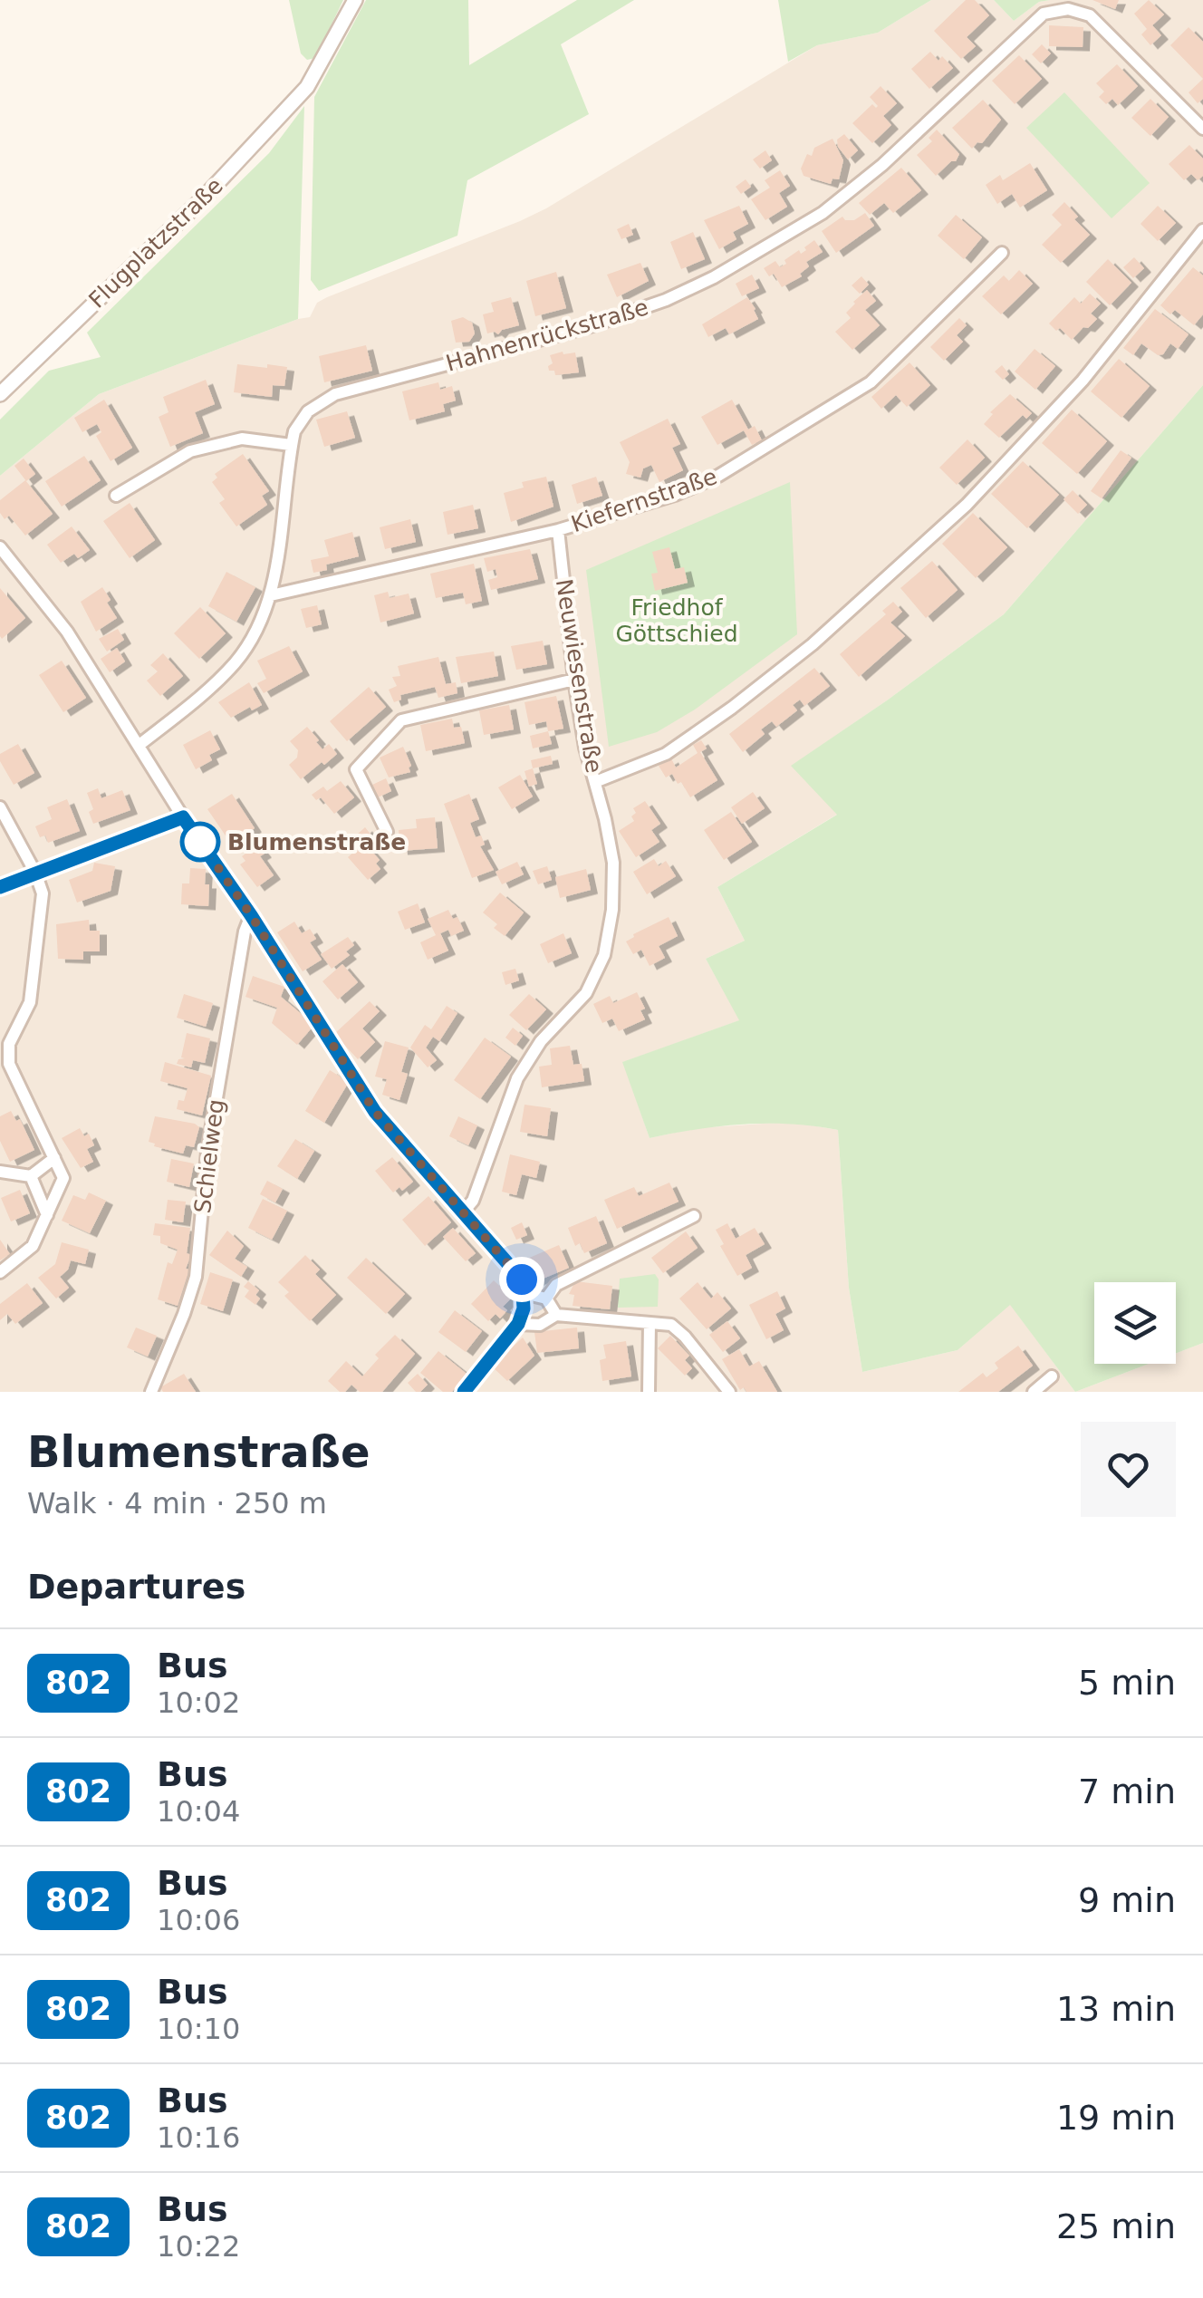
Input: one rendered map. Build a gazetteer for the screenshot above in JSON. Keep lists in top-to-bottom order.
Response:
{
  "streets": {
    "street": [
      "Flugplatzstraße",
      "Hahnenrückstraße",
      "Kiefernstraße",
      "Neuwiesenstraße",
      "Schielweg"
    ]
  },
  "crossings": [
    ["Hahnenrückstraße", "Kiefernstraße"],
    ["Kiefernstraße", "Neuwiesenstraße"]
  ],
  "parks": ["Friedhof Göttschied"],
  "places": ["Blumenstraße"],
  "lines": ["bus line 802"],
  "page": {
    "heading": [
      ["Blumenstraße", "Walk · 4 min · 250 m"],
      "Departures"
    ],
    "list": [
      {
        "mark": "802",
        "name": "Bus",
        "note": "10:02",
        "value": "5 min"
      },
      {
        "mark": "802",
        "name": "Bus",
        "note": "10:04",
        "value": "7 min"
      },
      {
        "mark": "802",
        "name": "Bus",
        "note": "10:06",
        "value": "9 min"
      },
      {
        "mark": "802",
        "name": "Bus",
        "note": "10:10",
        "value": "13 min"
      },
      {
        "mark": "802",
        "name": "Bus",
        "note": "10:16",
        "value": "19 min"
      },
      {
        "mark": "802",
        "name": "Bus",
        "note": "10:22",
        "value": "25 min"
      }
    ]
  }
}
